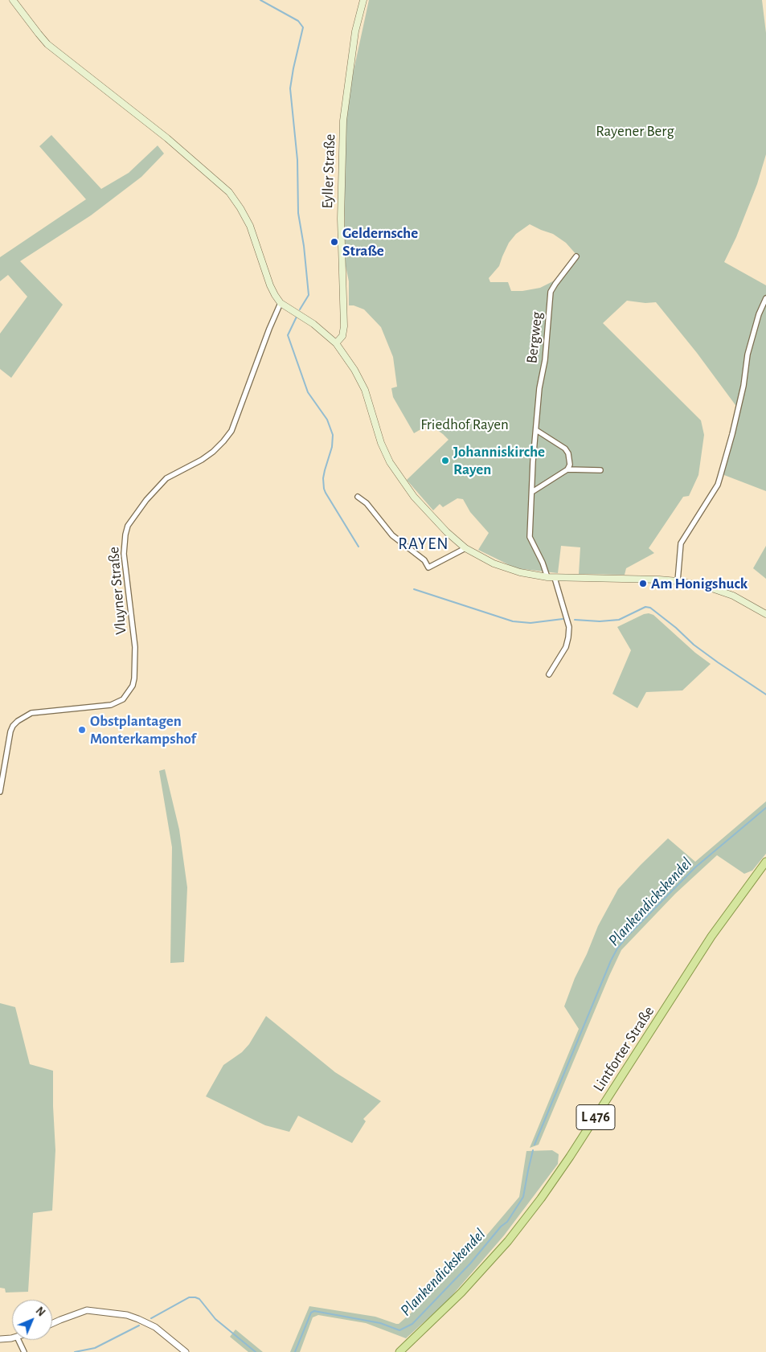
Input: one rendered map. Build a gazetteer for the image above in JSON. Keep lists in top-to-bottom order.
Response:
{
  "streets": {
    "main road": ["Eyller Straße", "Lintforter Straße", "L 476"],
    "street": ["Bergweg", "Vluyner Straße"]
  },
  "districts": ["RAYEN"],
  "water": ["Plankendickskendel"],
  "parks": ["Rayener Berg", "Friedhof Rayen"],
  "places": [
    "Geldernsche Straße",
    "Johanniskirche Rayen",
    "Am Honigshuck",
    "Obstplantagen Monterkampshof"
  ],
  "north": "top right"
}
